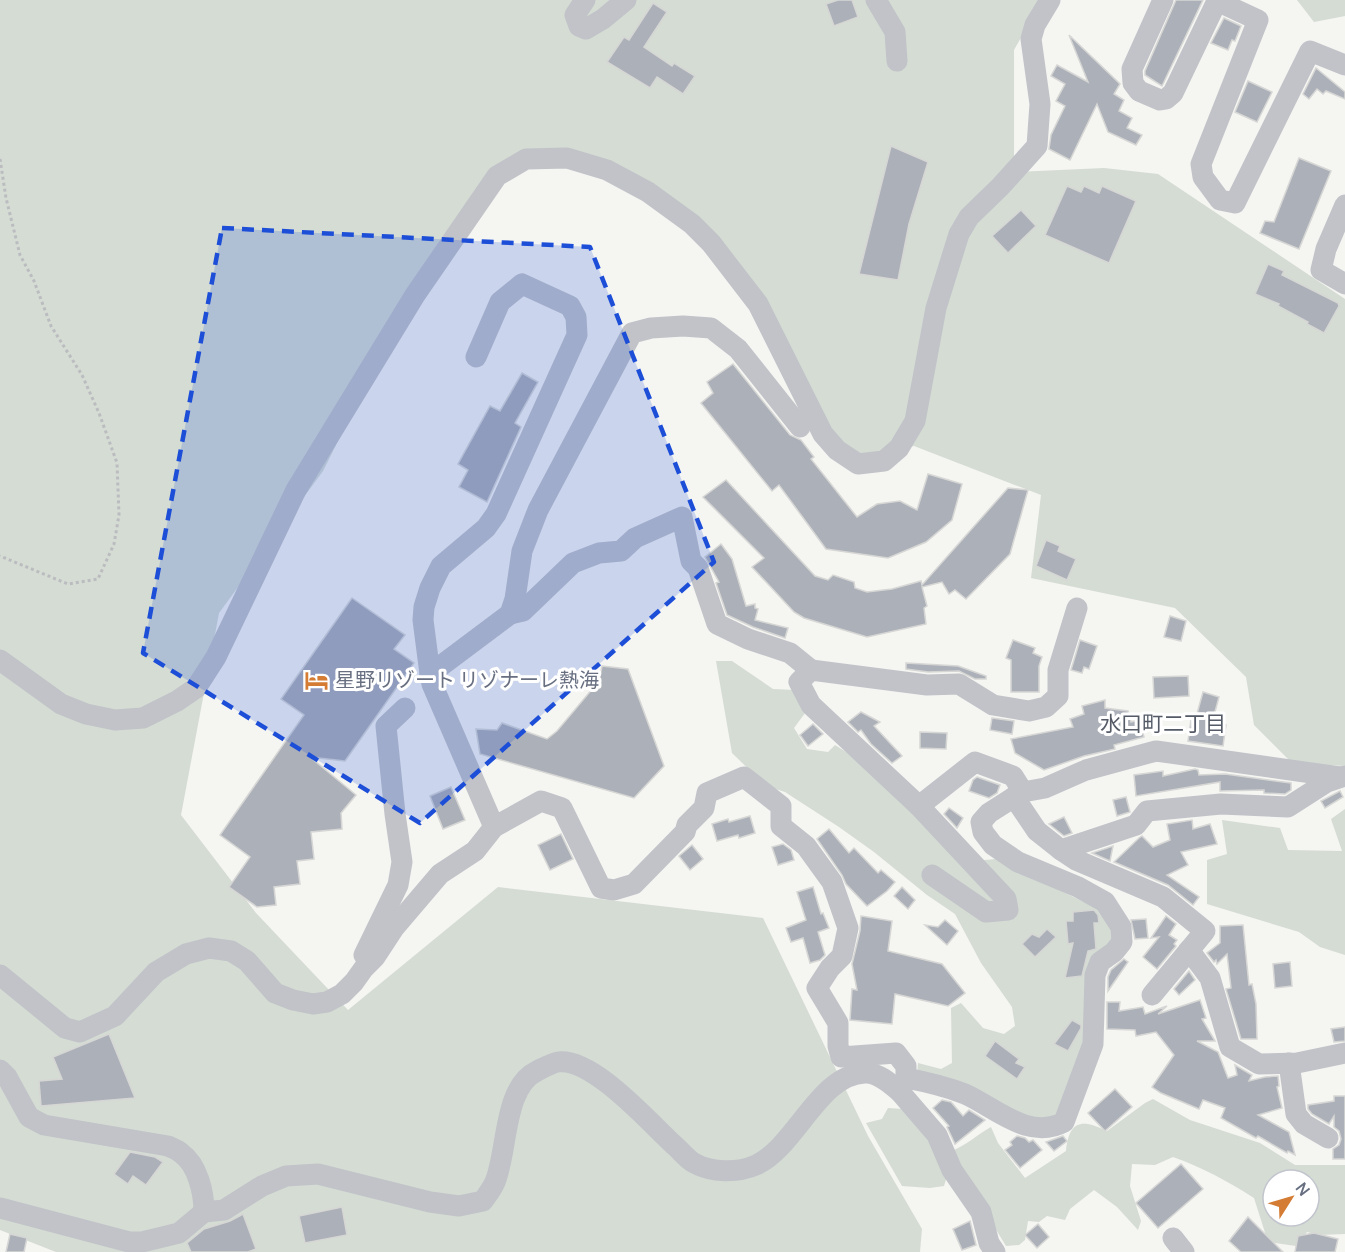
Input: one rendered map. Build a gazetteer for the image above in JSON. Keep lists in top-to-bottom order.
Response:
{
  "districts": ["水口町二丁目"],
  "places": {
    "hotel": ["星野リゾート リゾナーレ熱海"]
  },
  "north": "top right"
}
